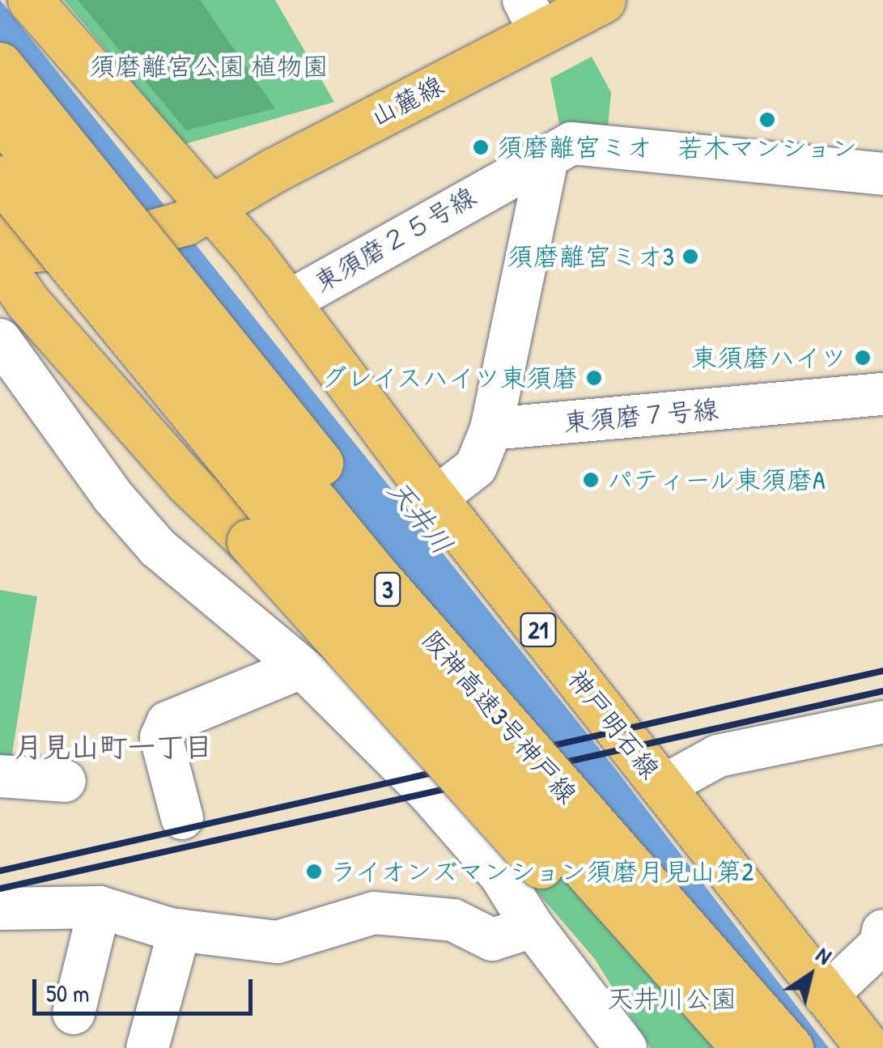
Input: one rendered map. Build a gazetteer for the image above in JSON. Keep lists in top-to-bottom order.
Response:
{
  "streets": {
    "main road": [
      "山麓線",
      "3",
      "21",
      "阪神高速3号神戸線",
      "神戸明石線"
    ],
    "street": ["東須磨２５号線", "東須磨７号線"]
  },
  "crossings": [
    ["山麓線", "神戸明石線"],
    ["東須磨２５号線", "神戸明石線"]
  ],
  "districts": ["月見山町一丁目"],
  "water": ["天井川"],
  "parks": ["須磨離宮公園 植物園", "天井川公園"],
  "places": [
    "若木マンション",
    "須磨離宮ミオ",
    "須磨離宮ミオ3",
    "東須磨ハイツ",
    "グレイスハイツ東須磨",
    "パティール東須磨A",
    "ライオンズマンション須磨月見山第2"
  ],
  "scale_bar": "50 m",
  "north": "top right"
}
